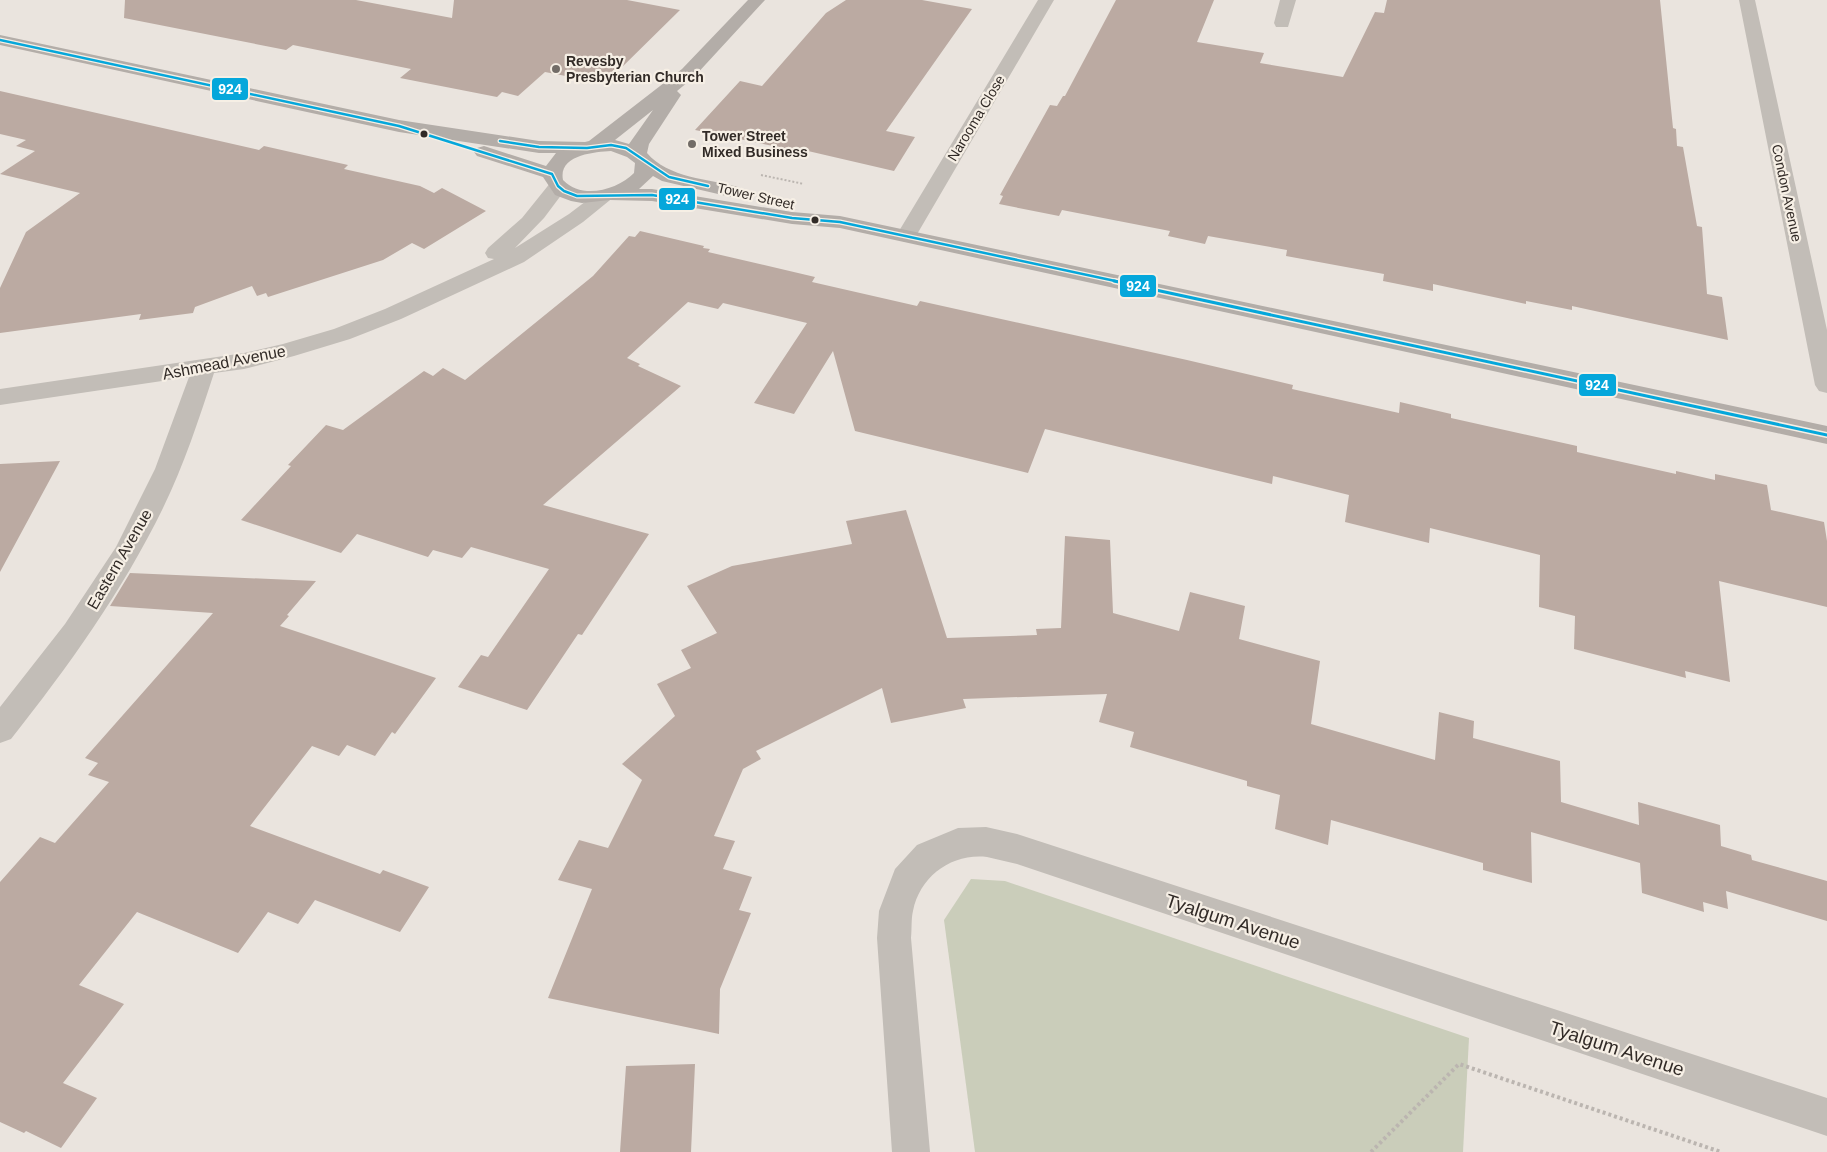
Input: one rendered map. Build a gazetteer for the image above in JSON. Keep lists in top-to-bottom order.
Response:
{
  "streets": {
    "main road": ["Tower Street"],
    "street": [
      "Narooma Close",
      "Condon Avenue",
      "Ashmead Avenue",
      "Eastern Avenue",
      "Tyalgum Avenue"
    ]
  },
  "crossings": [
    ["Narooma Close", "Tower Street"],
    ["Tower Street", "Ashmead Avenue"],
    ["Ashmead Avenue", "Eastern Avenue"]
  ],
  "places": ["Revesby Presbyterian Church", "Tower Street Mixed Business"],
  "lines": ["transit line 924"]
}
